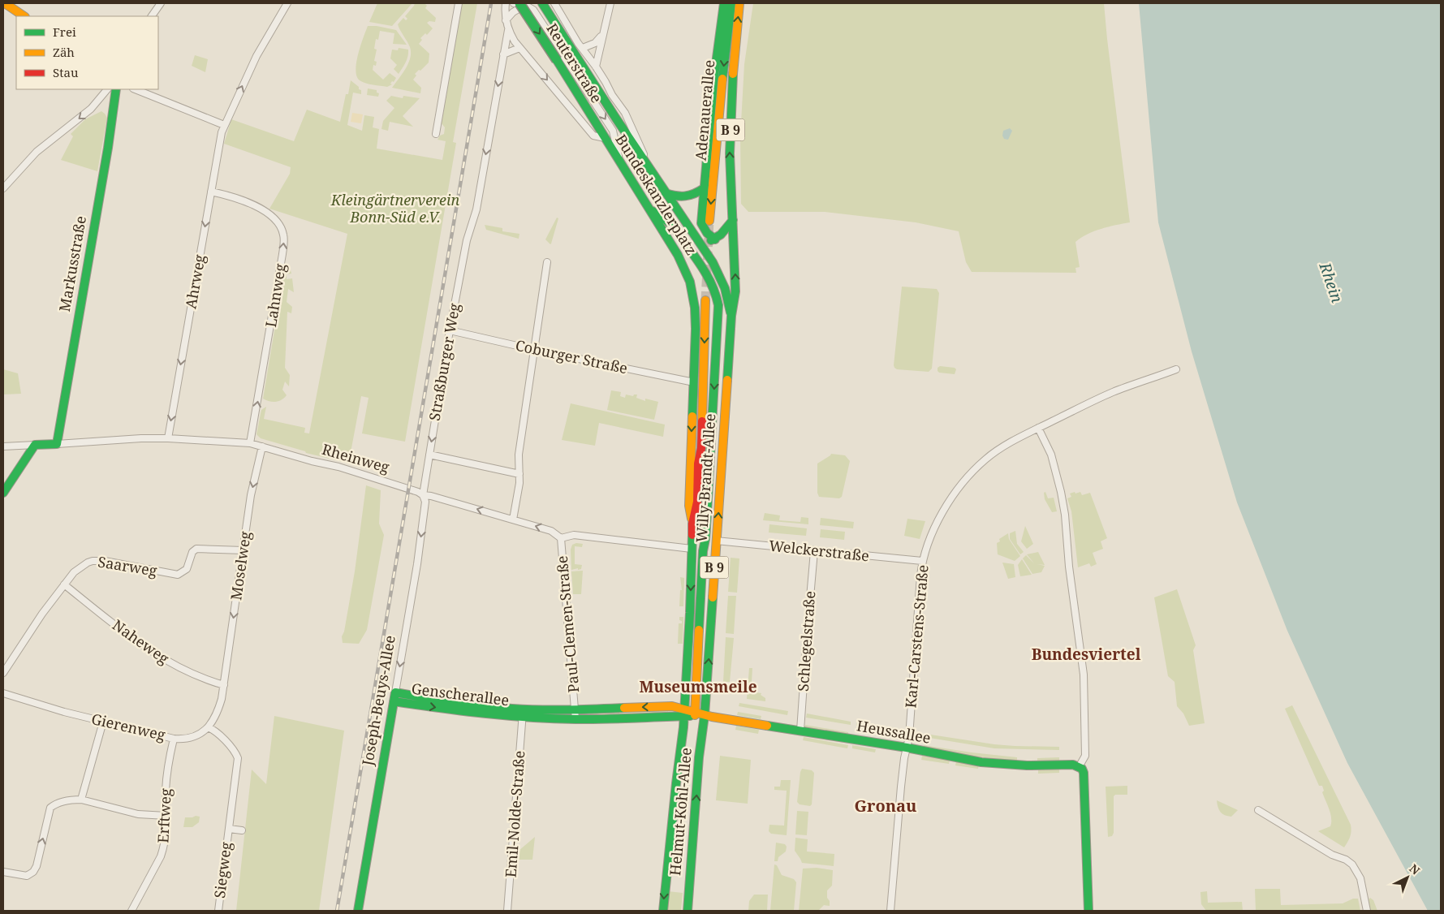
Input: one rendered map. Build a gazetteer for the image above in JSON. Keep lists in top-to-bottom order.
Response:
{
  "streets": {
    "main road": [
      "Reuterstraße",
      "Adenauerallee",
      "B 9",
      "Bundeskanzlerplatz",
      "Markusstraße",
      "Rheinweg",
      "Willy-Brandt-Allee",
      "Genscherallee",
      "Joseph-Beuys-Allee",
      "Heussallee",
      "Helmut-Kohl-Allee"
    ],
    "street": [
      "Ahrweg",
      "Lahnweg",
      "Coburger Straße",
      "Straßburger Weg",
      "Welckerstraße",
      "Moselweg",
      "Saarweg",
      "Paul-Clemen-Straße",
      "Karl-Carstens-Straße",
      "Schlegelstraße",
      "Naheweg",
      "Gierenweg",
      "Emil-Nolde-Straße",
      "Erftweg",
      "Siegweg"
    ]
  },
  "crossings": [
    ["Reuterstraße", "Bundeskanzlerplatz"],
    ["Adenauerallee", "B 9"],
    ["B 9", "Bundeskanzlerplatz"],
    ["B 9", "Willy-Brandt-Allee"],
    ["Bundeskanzlerplatz", "Straßburger Weg"],
    ["Bundeskanzlerplatz", "Willy-Brandt-Allee"],
    ["Markusstraße", "Rheinweg"],
    ["Ahrweg", "Lahnweg"],
    ["Ahrweg", "Rheinweg"],
    ["Lahnweg", "Rheinweg"],
    ["Coburger Straße", "Straßburger Weg"],
    ["Coburger Straße", "Willy-Brandt-Allee"],
    ["Straßburger Weg", "Rheinweg"],
    ["Straßburger Weg", "Joseph-Beuys-Allee"],
    ["Rheinweg", "Moselweg"],
    ["Rheinweg", "Paul-Clemen-Straße"],
    ["Rheinweg", "Joseph-Beuys-Allee"],
    ["Willy-Brandt-Allee", "Welckerstraße"],
    ["Willy-Brandt-Allee", "Genscherallee"],
    ["Willy-Brandt-Allee", "Heussallee"],
    ["Willy-Brandt-Allee", "Helmut-Kohl-Allee"],
    ["Welckerstraße", "Karl-Carstens-Straße"],
    ["Welckerstraße", "Schlegelstraße"],
    ["Moselweg", "Saarweg"],
    ["Moselweg", "Naheweg"],
    ["Moselweg", "Gierenweg"],
    ["Saarweg", "Naheweg"],
    ["Paul-Clemen-Straße", "Genscherallee"],
    ["Karl-Carstens-Straße", "Heussallee"],
    ["Schlegelstraße", "Heussallee"],
    ["Naheweg", "Gierenweg"],
    ["Genscherallee", "Joseph-Beuys-Allee"],
    ["Genscherallee", "Heussallee"],
    ["Genscherallee", "Helmut-Kohl-Allee"],
    ["Genscherallee", "Emil-Nolde-Straße"],
    ["Gierenweg", "Erftweg"],
    ["Gierenweg", "Siegweg"],
    ["Heussallee", "Helmut-Kohl-Allee"]
  ],
  "one_way": [
    "Lahnweg",
    "Straßburger Weg",
    "Moselweg",
    "Joseph-Beuys-Allee"
  ],
  "districts": ["Bundesviertel", "Museumsmeile", "Gronau"],
  "water": ["Rhein"],
  "parks": ["Kleingärtnerverein Bonn-Süd e.V."],
  "legend": ["Frei", "Zäh", "Stau"],
  "north": "top right"
}
